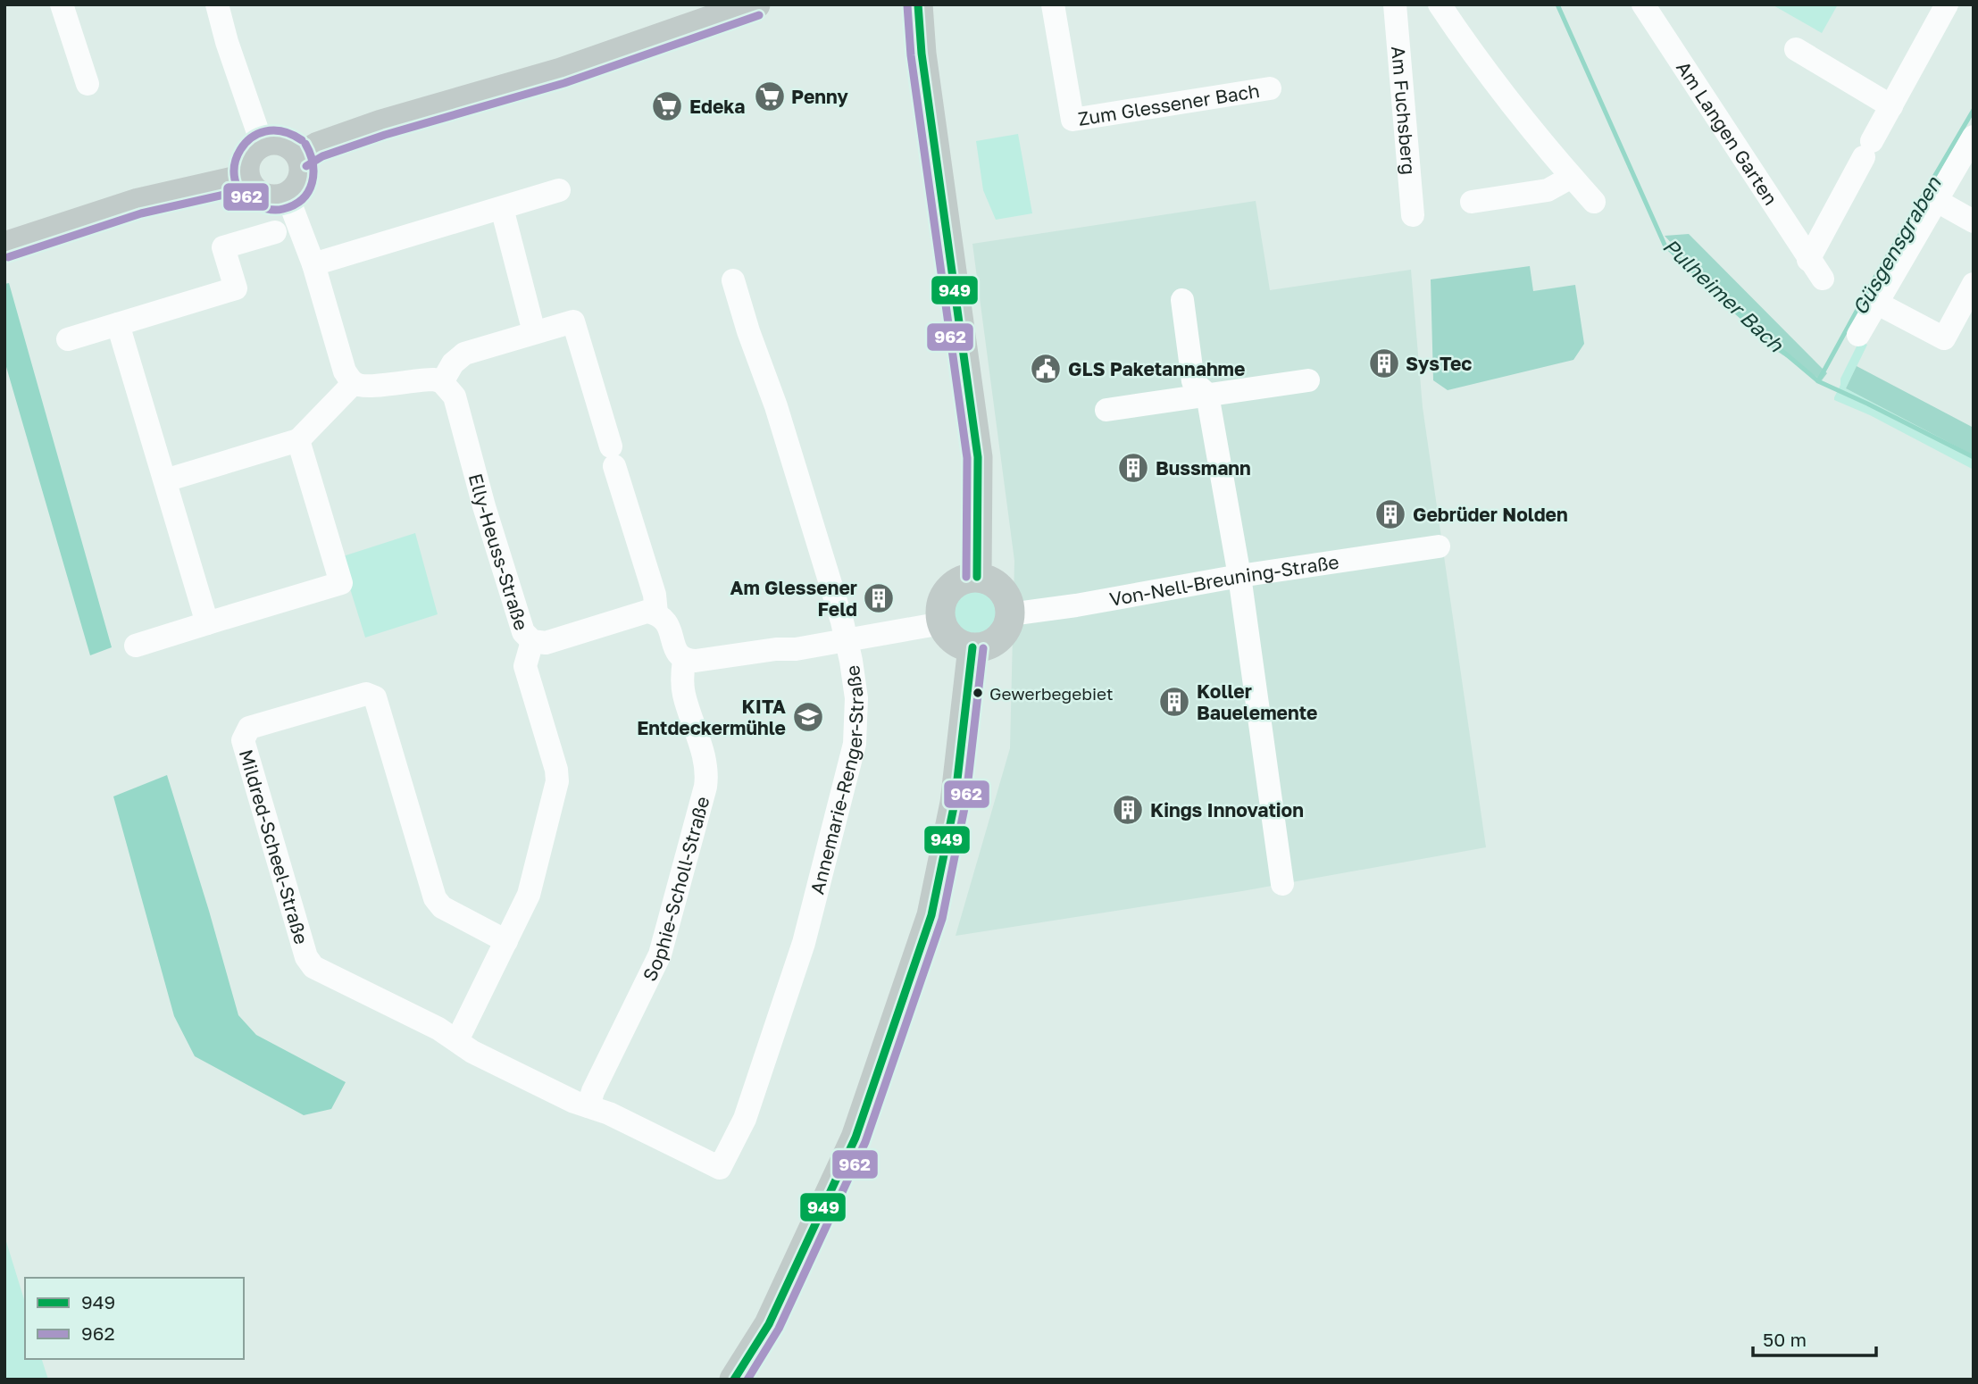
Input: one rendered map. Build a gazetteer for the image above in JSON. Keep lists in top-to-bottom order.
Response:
{
  "streets": {
    "street": [
      "Zum Glessener Bach",
      "Am Fuchsberg",
      "Am Langen Garten",
      "Elly-Heuss-Straße",
      "Von-Nell-Breuning-Straße",
      "Annemarie-Renger-Straße",
      "Mildred-Scheel-Straße",
      "Sophie-Scholl-Straße"
    ]
  },
  "crossings": [
    ["Annemarie-Renger-Straße", "Sophie-Scholl-Straße"]
  ],
  "water": ["Güsgensgraben", "Pulheimer Bach"],
  "places": {
    "supermarket": ["Penny", "Edeka"],
    "building": [
      "SysTec",
      "Bussmann",
      "Gebrüder Nolden",
      "Am Glessener Feld",
      "Koller Bauelemente",
      "Kings Innovation"
    ],
    "public building": ["GLS Paketannahme"],
    "other": ["Gewerbegebiet"],
    "school or university": ["KITA Entdeckermühle"]
  },
  "lines": ["transit line 949", "transit line 962"],
  "legend": ["949", "962"],
  "scale_bar": "50 m"
}
